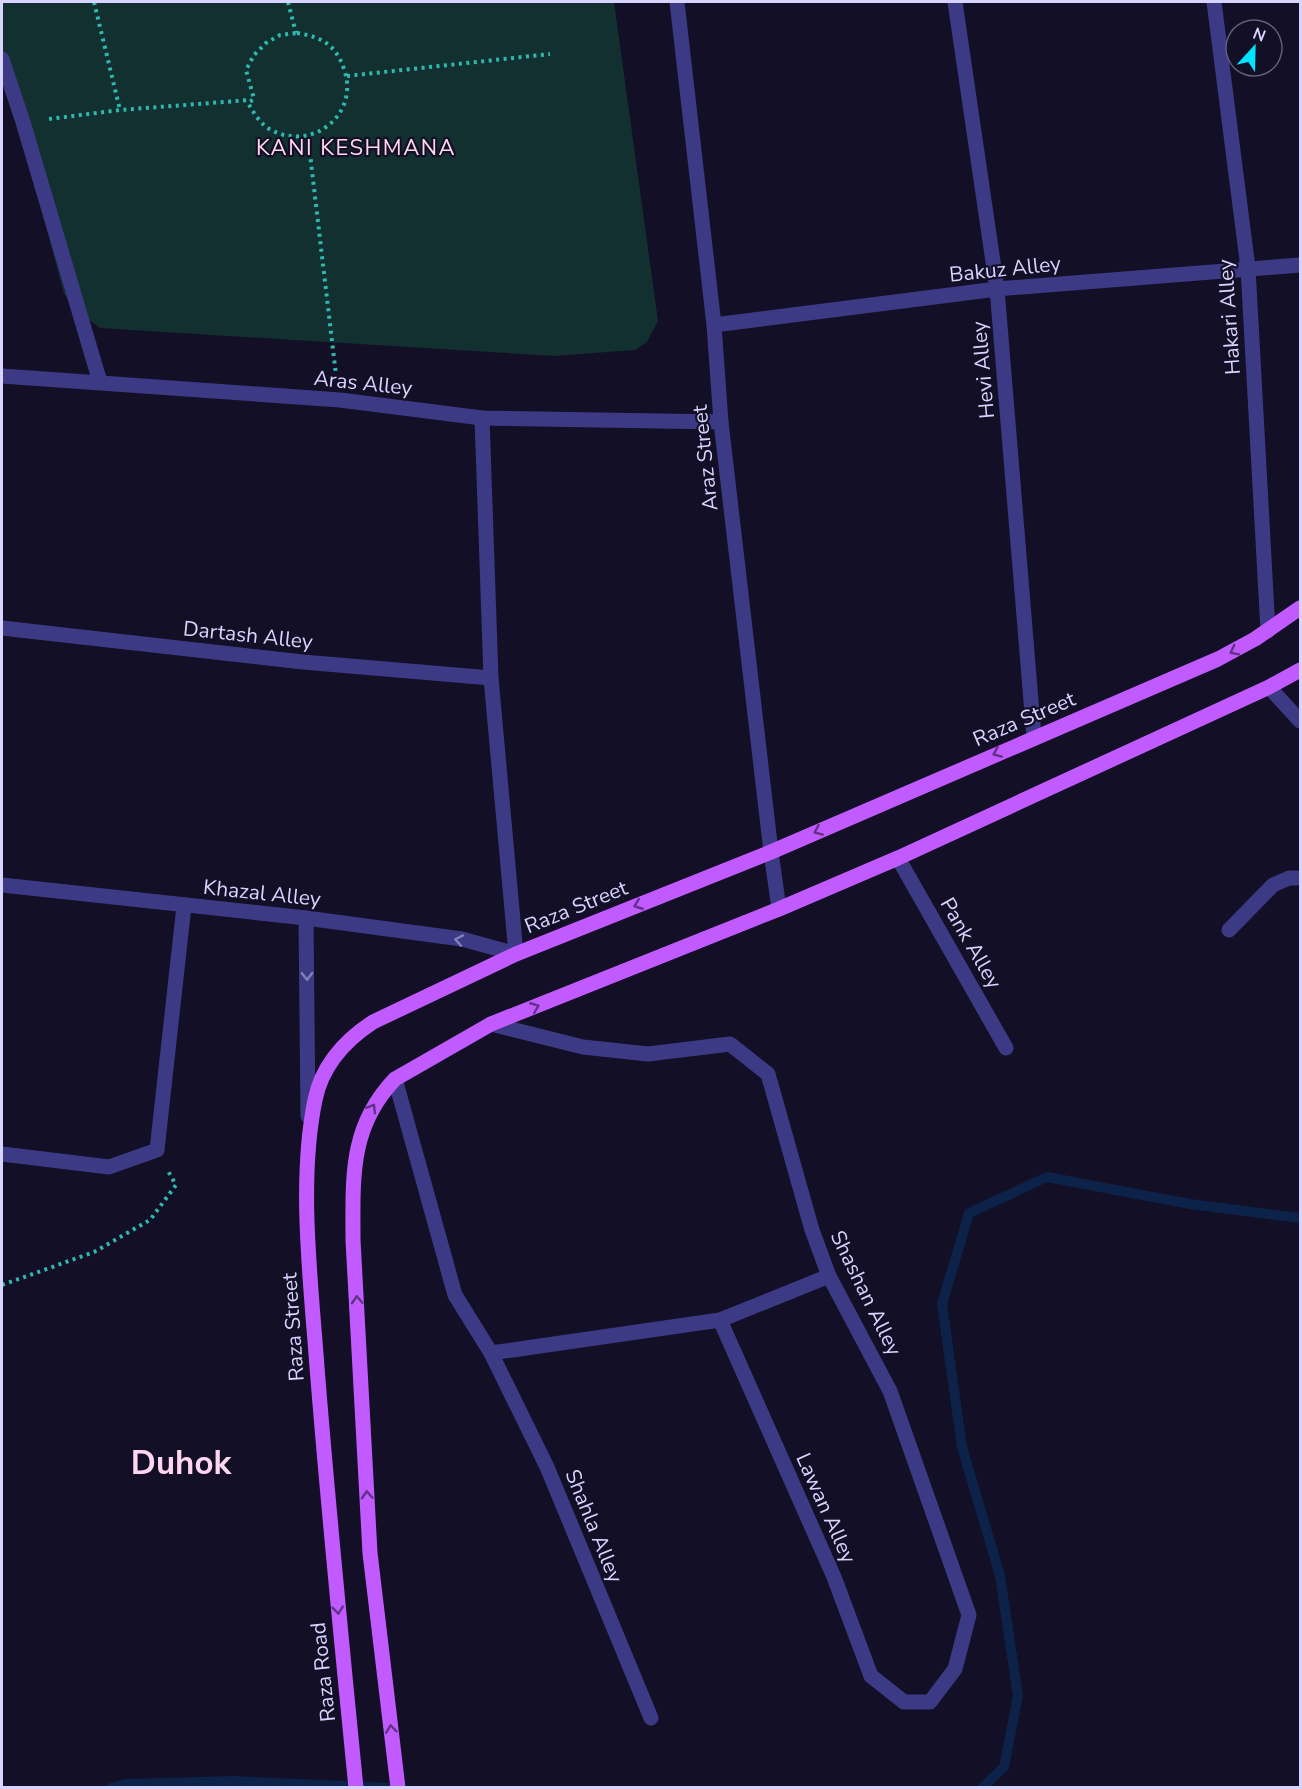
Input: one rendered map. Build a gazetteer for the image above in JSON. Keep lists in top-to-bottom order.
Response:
{
  "streets": {
    "main road": ["Raza Street", "Raza Road"],
    "street": [
      "Bakuz Alley",
      "Hakari Alley",
      "Hevi Alley",
      "Aras Alley",
      "Araz Street",
      "Dartash Alley",
      "Khazal Alley",
      "Pank Alley",
      "Shashan Alley",
      "Lawan Alley",
      "Shahla Alley"
    ]
  },
  "crossings": [
    ["Bakuz Alley", "Hakari Alley"],
    ["Bakuz Alley", "Hevi Alley"],
    ["Bakuz Alley", "Araz Street"],
    ["Hakari Alley", "Raza Street"],
    ["Hevi Alley", "Raza Street"],
    ["Aras Alley", "Araz Street"],
    ["Araz Street", "Raza Street"],
    ["Raza Street", "Khazal Alley"],
    ["Raza Street", "Raza Road"],
    ["Shashan Alley", "Lawan Alley"]
  ],
  "one_way": ["Khazal Alley"],
  "districts": ["KANI KESHMANA", "Duhok"],
  "north": "top"
}
